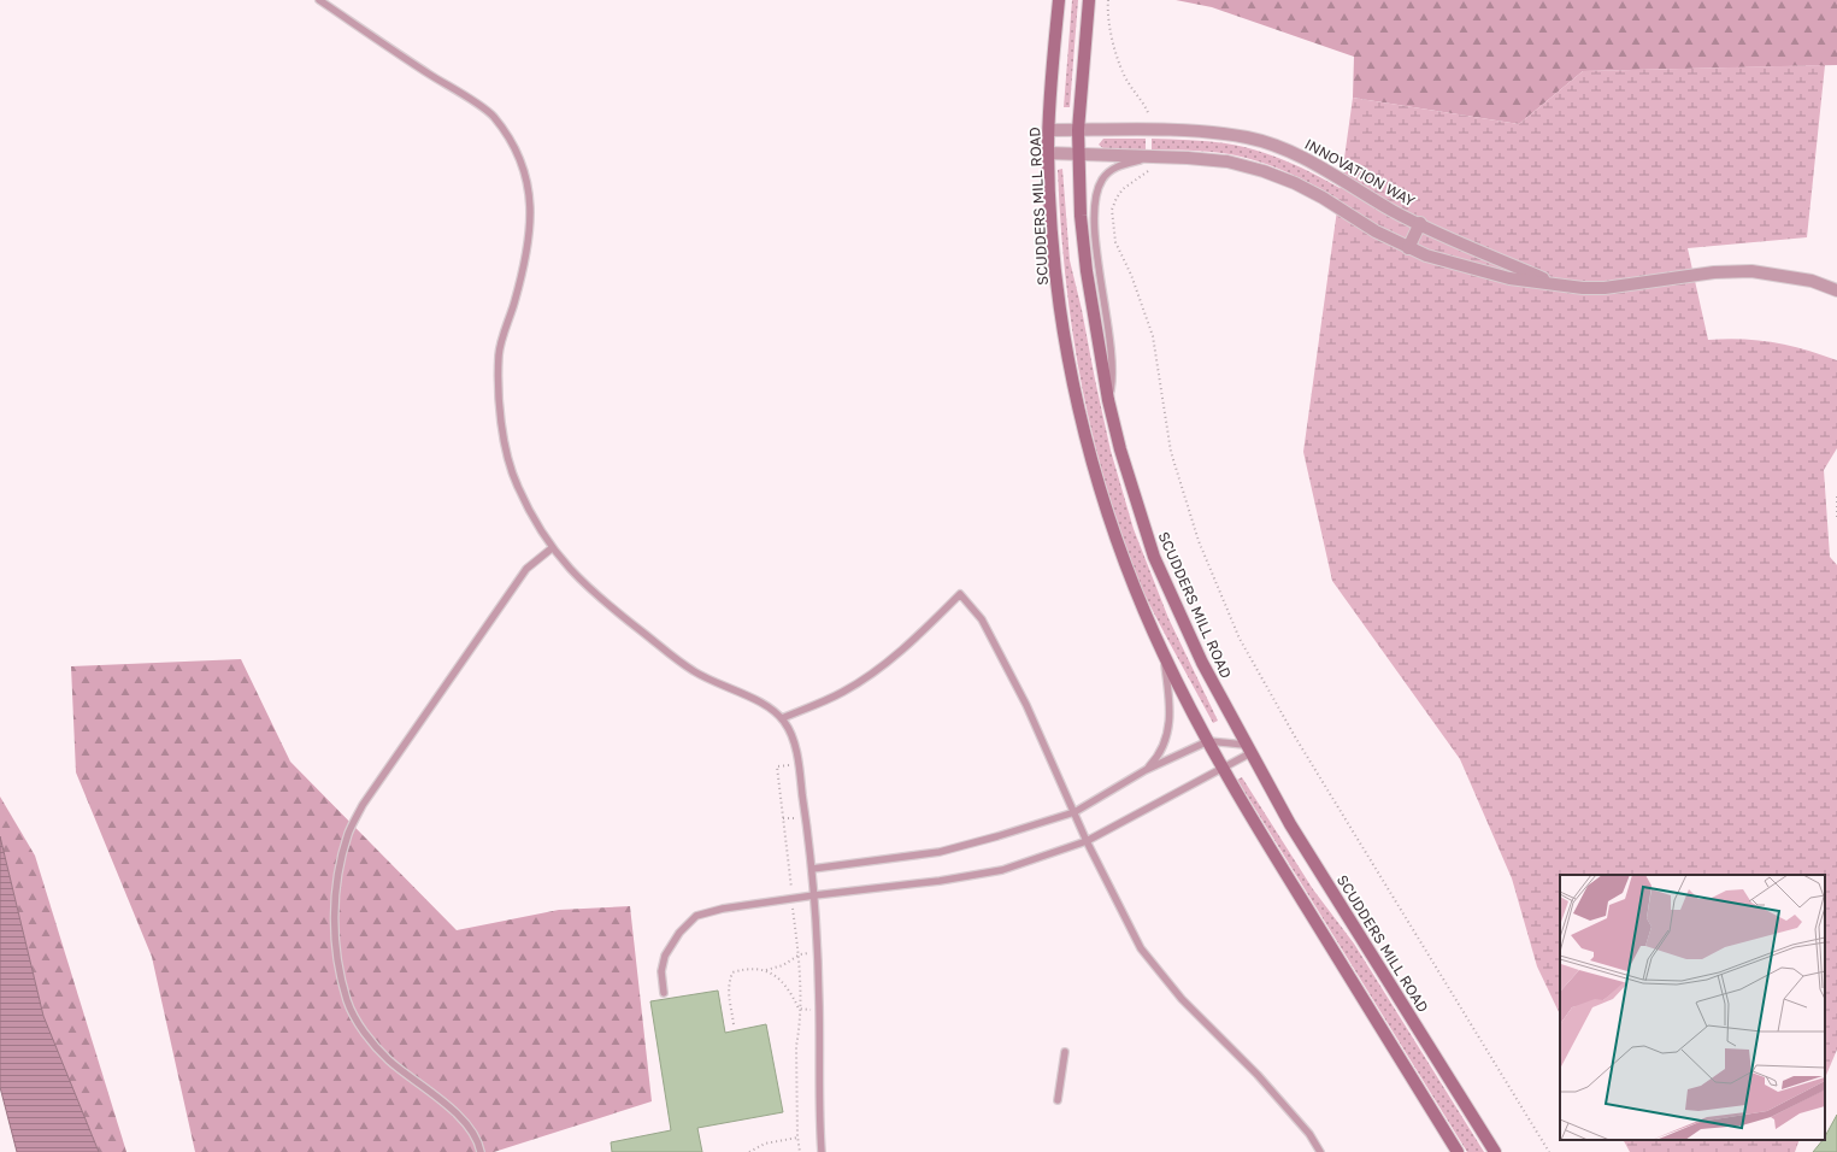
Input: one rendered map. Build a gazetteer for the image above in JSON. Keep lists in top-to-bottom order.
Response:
{
  "streets": {
    "main road": ["SCUDDERS MILL ROAD"],
    "street": ["INNOVATION WAY"]
  },
  "crossings": [
    ["INNOVATION WAY", "SCUDDERS MILL ROAD"]
  ]
}
